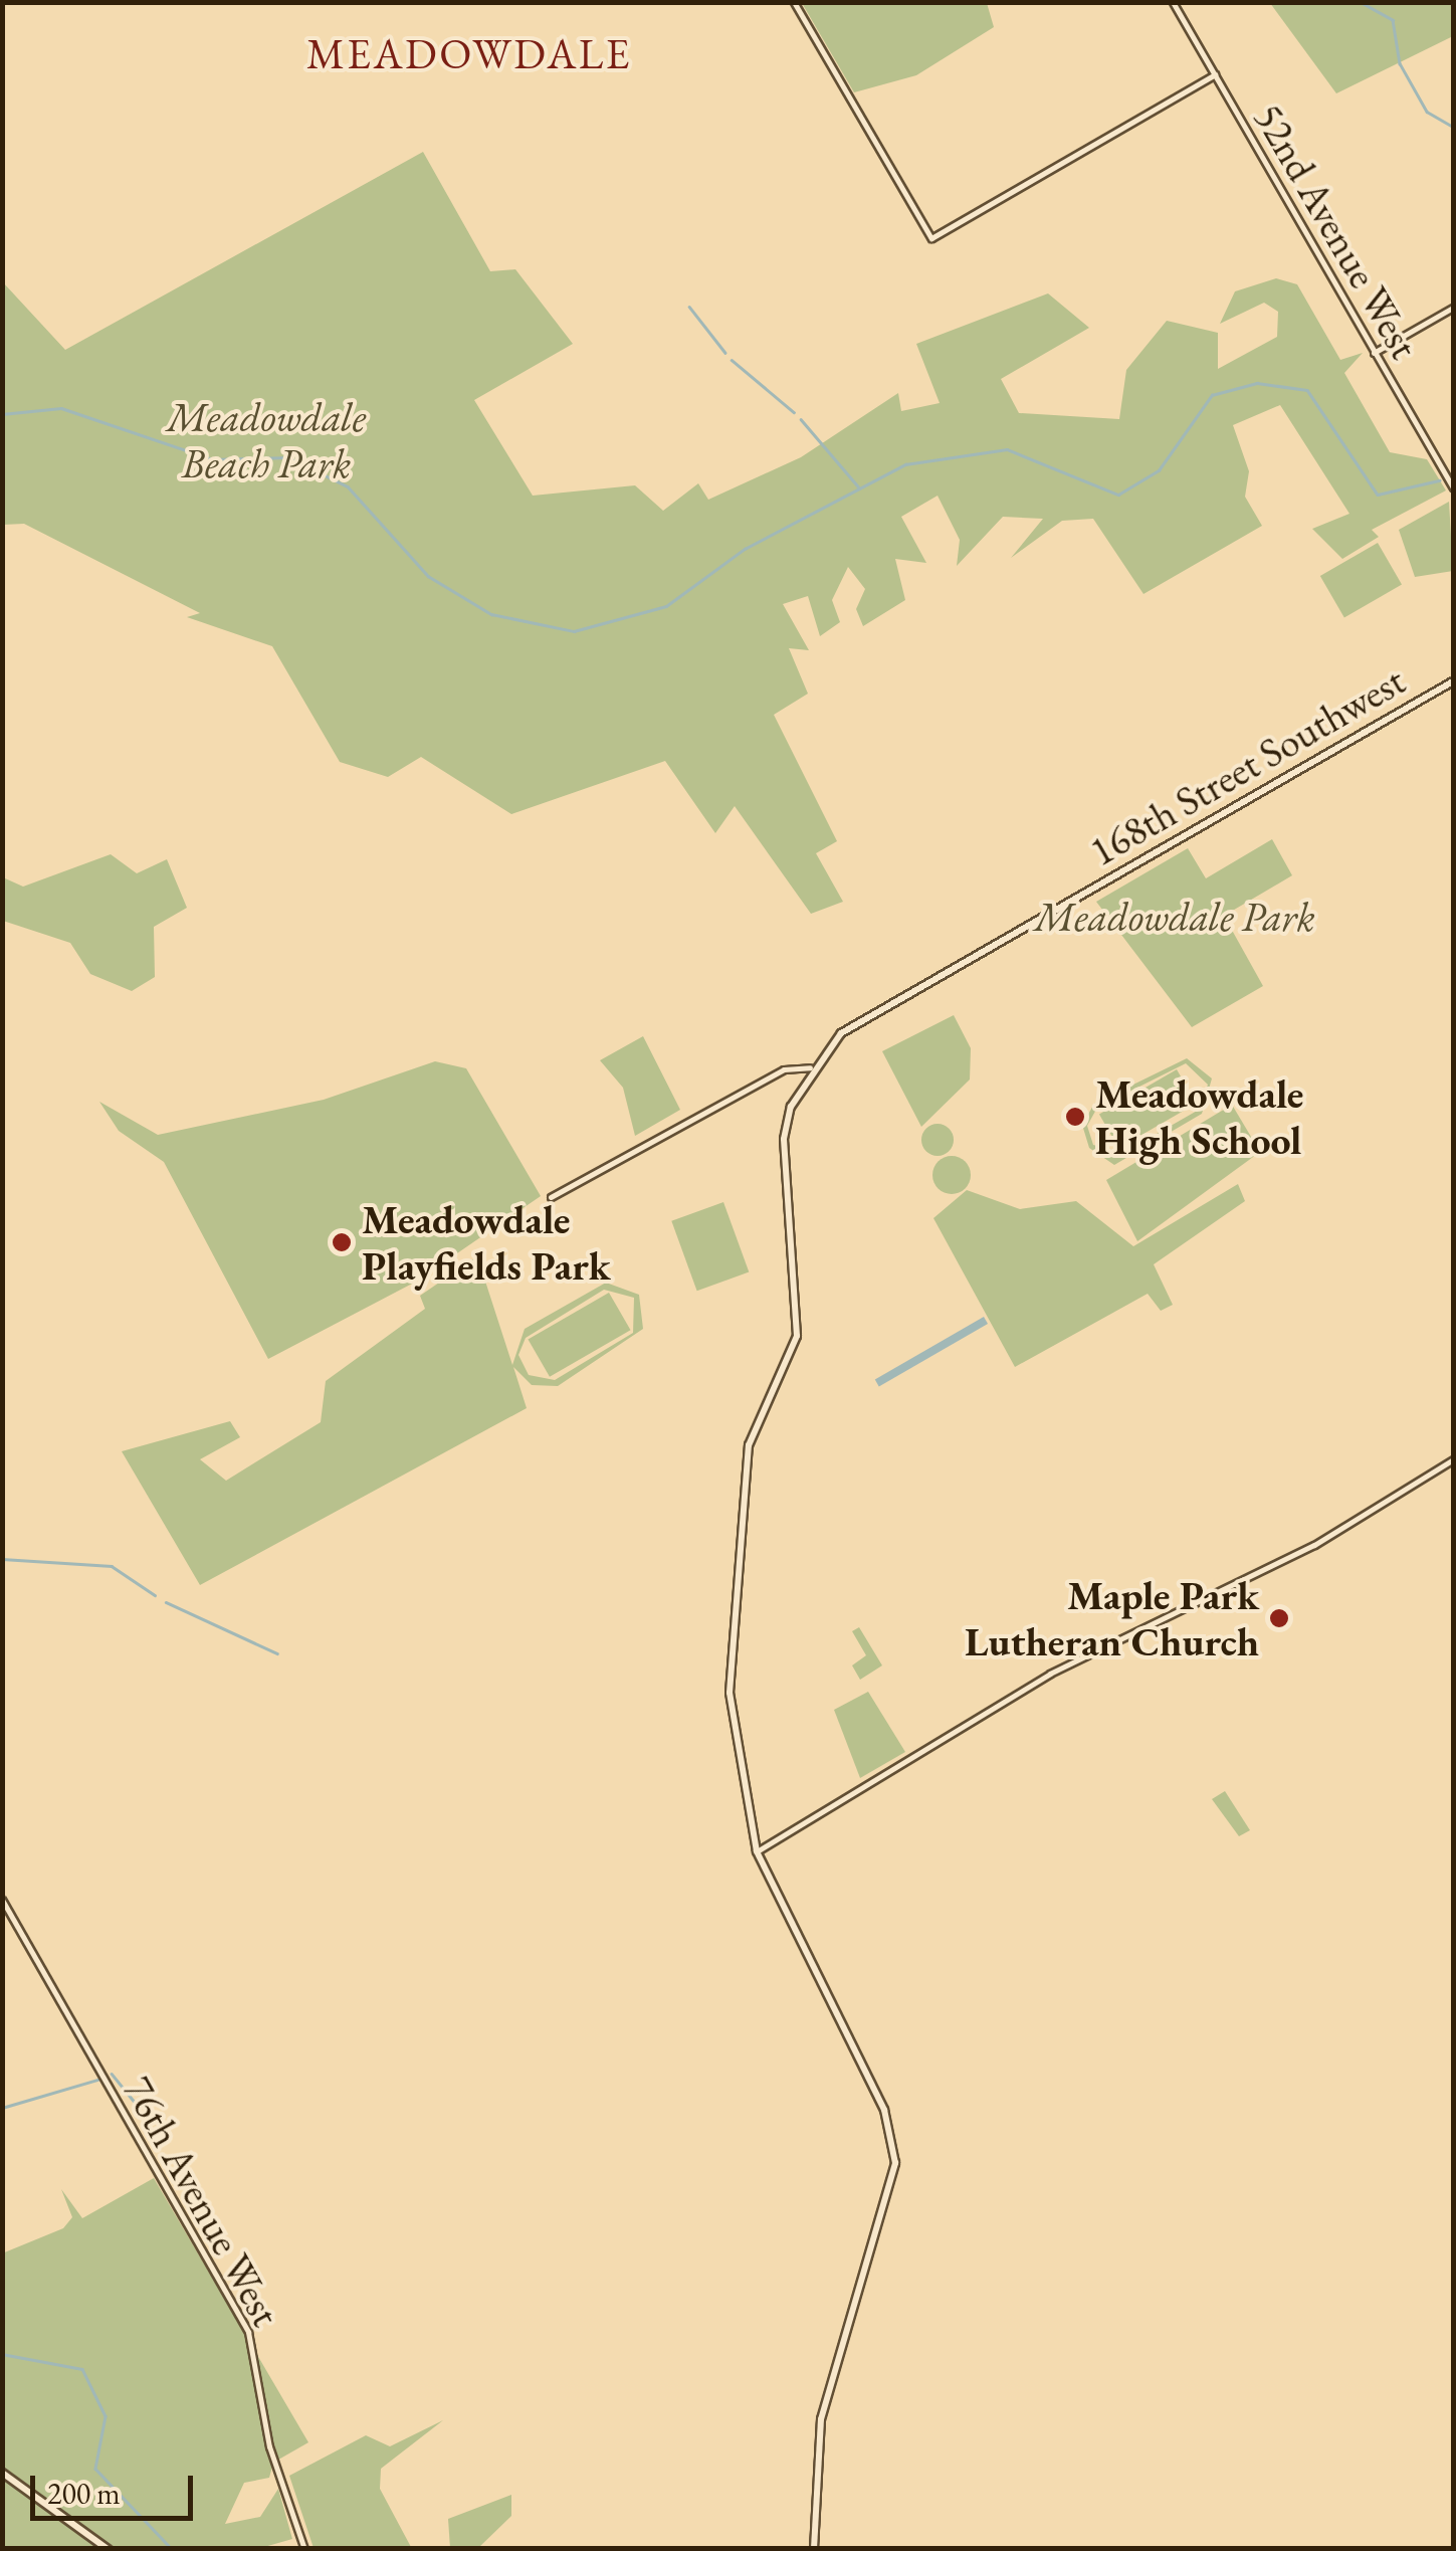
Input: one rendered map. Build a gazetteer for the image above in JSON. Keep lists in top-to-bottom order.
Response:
{
  "streets": {
    "main road": ["168th Street Southwest"],
    "street": ["52nd Avenue West", "76th Avenue West"]
  },
  "districts": ["MEADOWDALE"],
  "parks": ["Meadowdale Beach Park", "Meadowdale Park"],
  "places": ["Meadowdale High School", "Meadowdale Playfields Park", "Maple Park Lutheran Church"],
  "scale_bar": "200 m"
}
